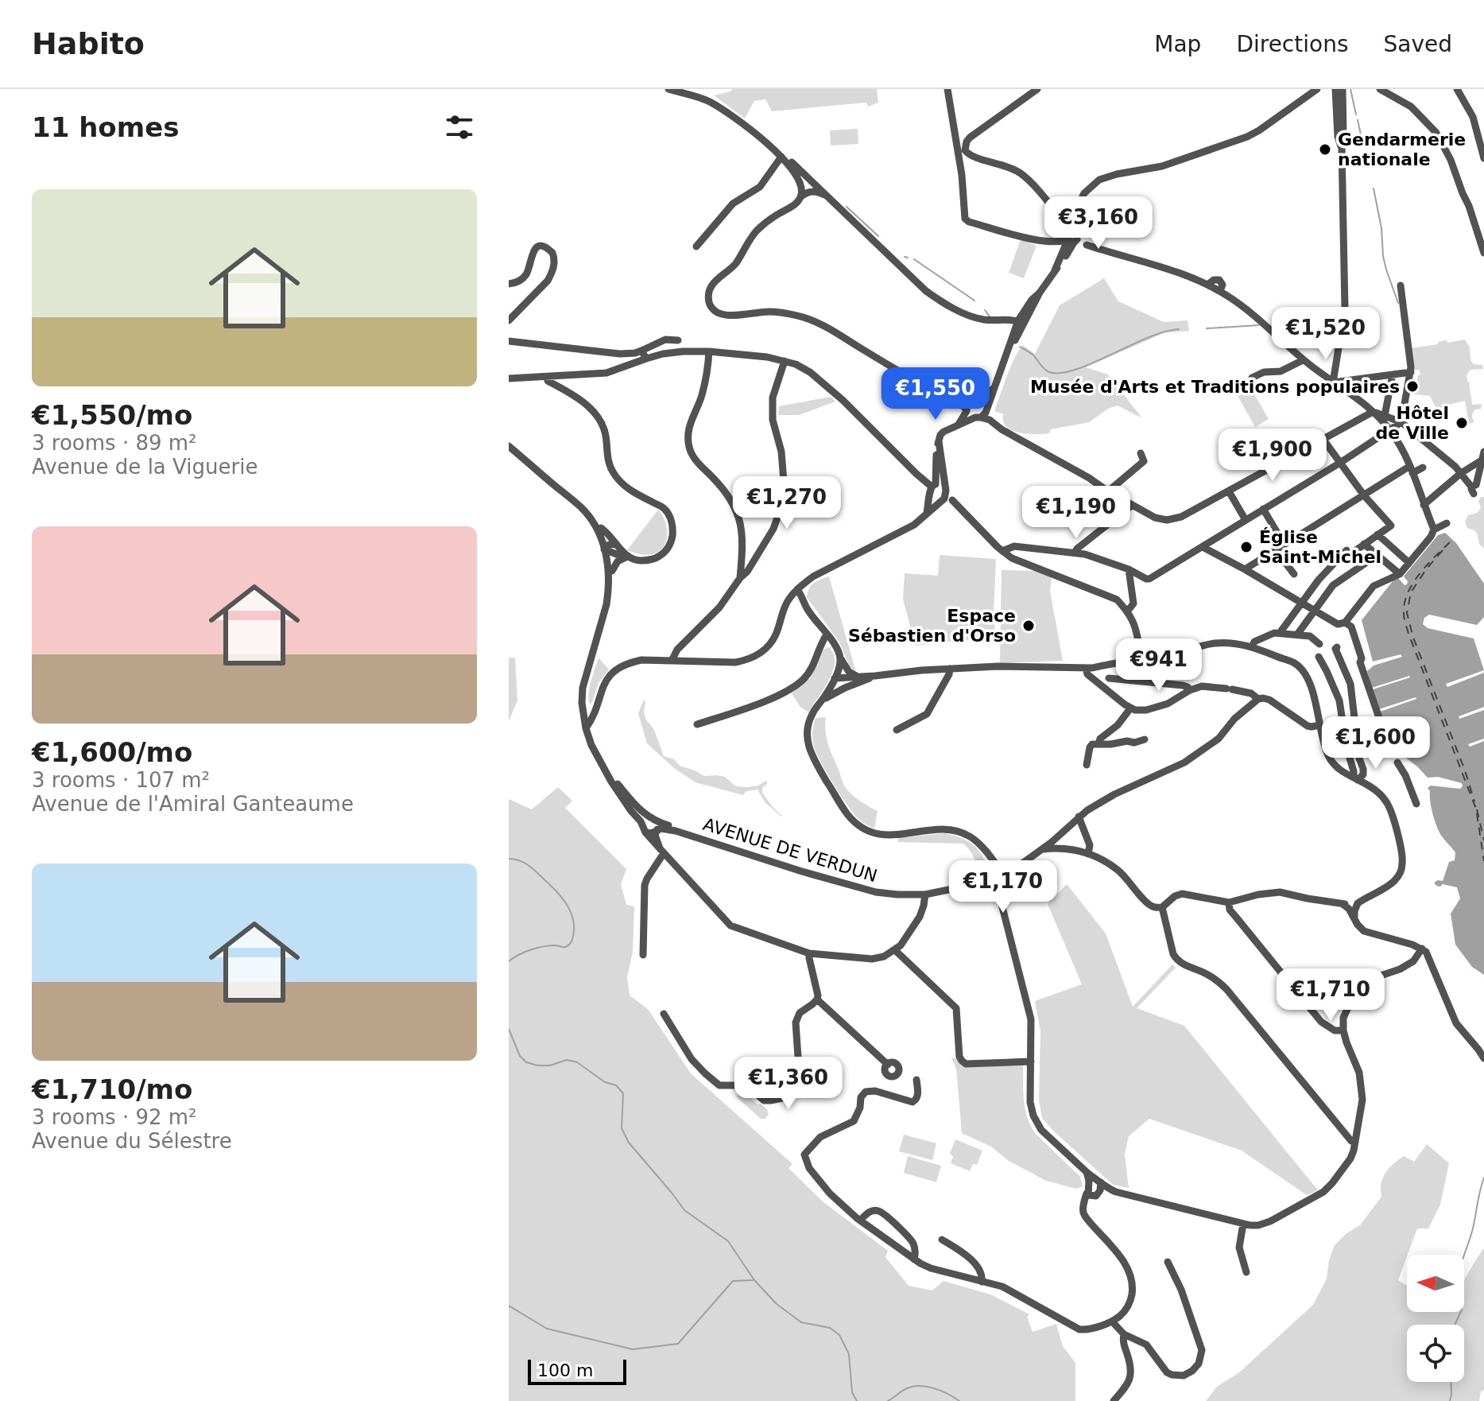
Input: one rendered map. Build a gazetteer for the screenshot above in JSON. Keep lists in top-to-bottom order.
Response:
{
  "streets": {
    "street": ["AVENUE DE VERDUN"]
  },
  "places": [
    "Gendarmerie nationale",
    "Musée d'Arts et Traditions populaires",
    "Hôtel de Ville",
    "Église Saint-Michel",
    "Espace Sébastien d'Orso"
  ],
  "scale_bar": "100 m",
  "north": "left",
  "page": {
    "header": "Habito",
    "nav": ["Map", "Directions", "Saved"],
    "heading": "11 homes",
    "list": [
      {
        "name": "€1,550/mo",
        "note": "3 rooms · 89 m² · Avenue de la Viguerie"
      },
      {
        "name": "€1,600/mo",
        "note": "3 rooms · 107 m² · Avenue de l'Amiral Ganteaume"
      },
      {
        "name": "€1,710/mo",
        "note": "3 rooms · 92 m² · Avenue du Sélestre"
      }
    ],
    "price": [
      "€3,160",
      "€1,520",
      "€1,550",
      "€1,900",
      "€1,270",
      "€1,190",
      "€941",
      "€1,600",
      "€1,170",
      "€1,710",
      "€1,360"
    ],
    "scale": "100 m"
  }
}
